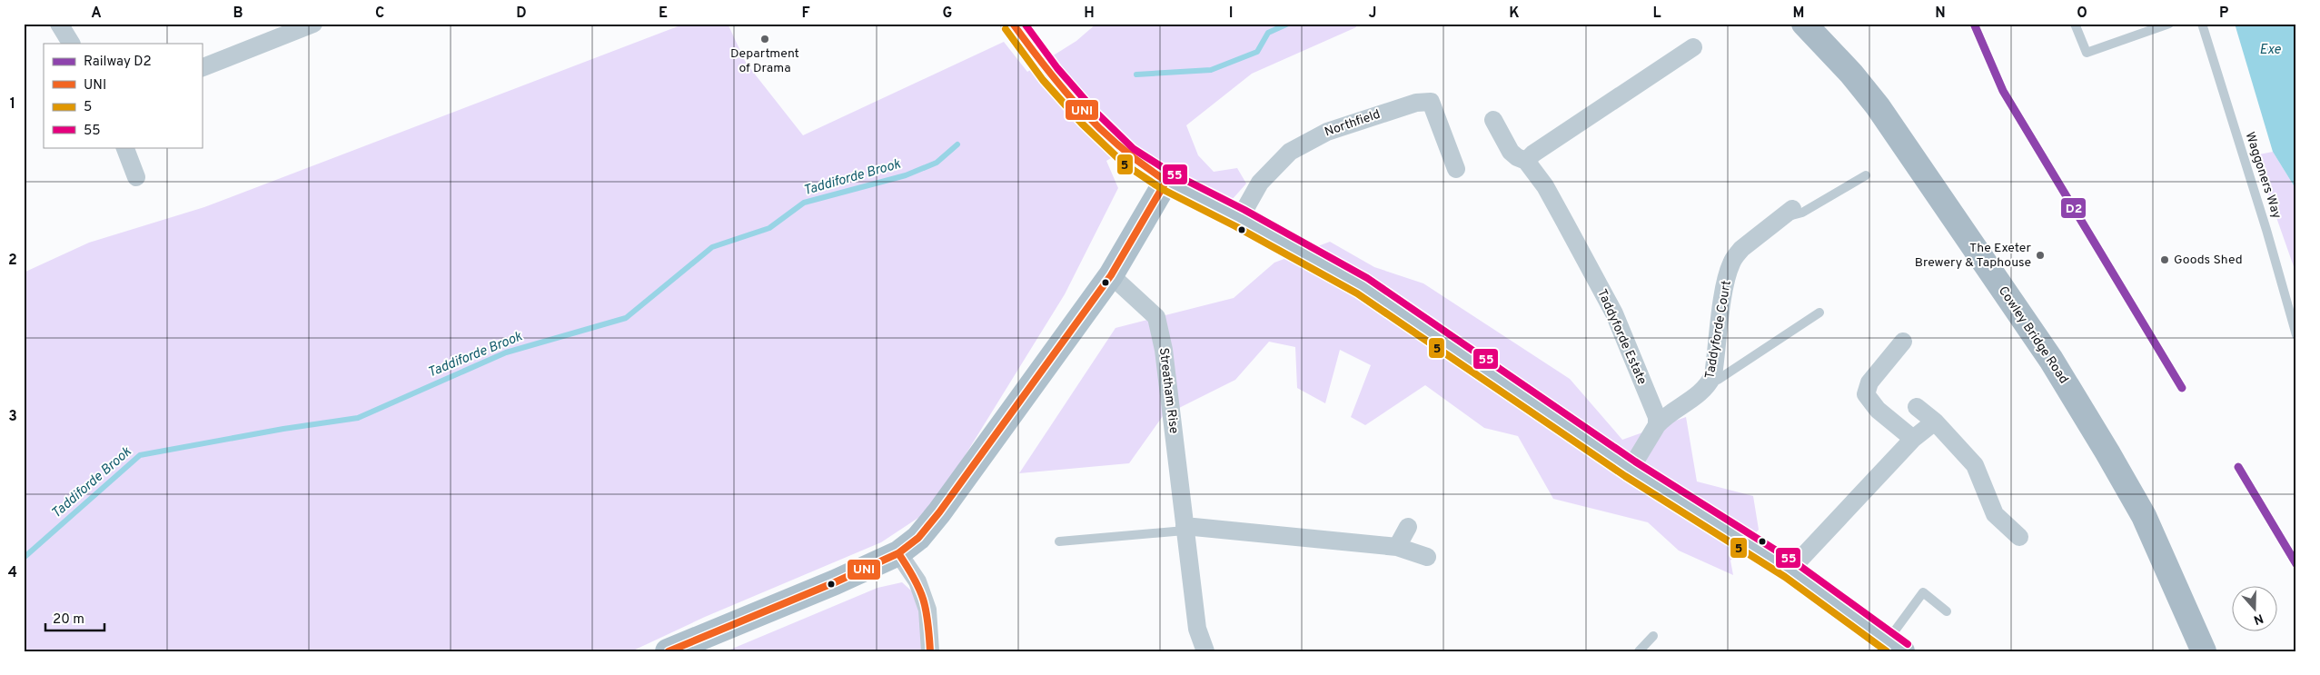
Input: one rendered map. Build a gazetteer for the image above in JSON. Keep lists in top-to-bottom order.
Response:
{
  "streets": {
    "highway": ["Cowley Bridge Road"],
    "street": [
      "Northfield",
      "Taddyforde Court",
      "Taddyforde Estate",
      "Streatham Rise"
    ],
    "lane": ["Waggoners Way"]
  },
  "crossings": [
    ["Taddyforde Court", "Taddyforde Estate"]
  ],
  "water": ["Exe", "Taddiforde Brook"],
  "places": ["Department of Drama", "The Exeter Brewery & Taphouse", "Goods Shed"],
  "lines": [
    "rail line D2",
    "transit line UNI",
    "transit line 55",
    "transit line 5"
  ],
  "legend": [
    "Railway D2",
    "UNI",
    "5",
    "55"
  ],
  "scale_bar": "20 m",
  "north": "bottom",
  "grid": {
    "columns": [
      "A",
      "B",
      "C",
      "D",
      "E",
      "F",
      "G",
      "H",
      "I",
      "J",
      "K",
      "L",
      "M",
      "N",
      "O",
      "P"
    ],
    "rows": [
      "1",
      "2",
      "3",
      "4"
    ]
  }
}
